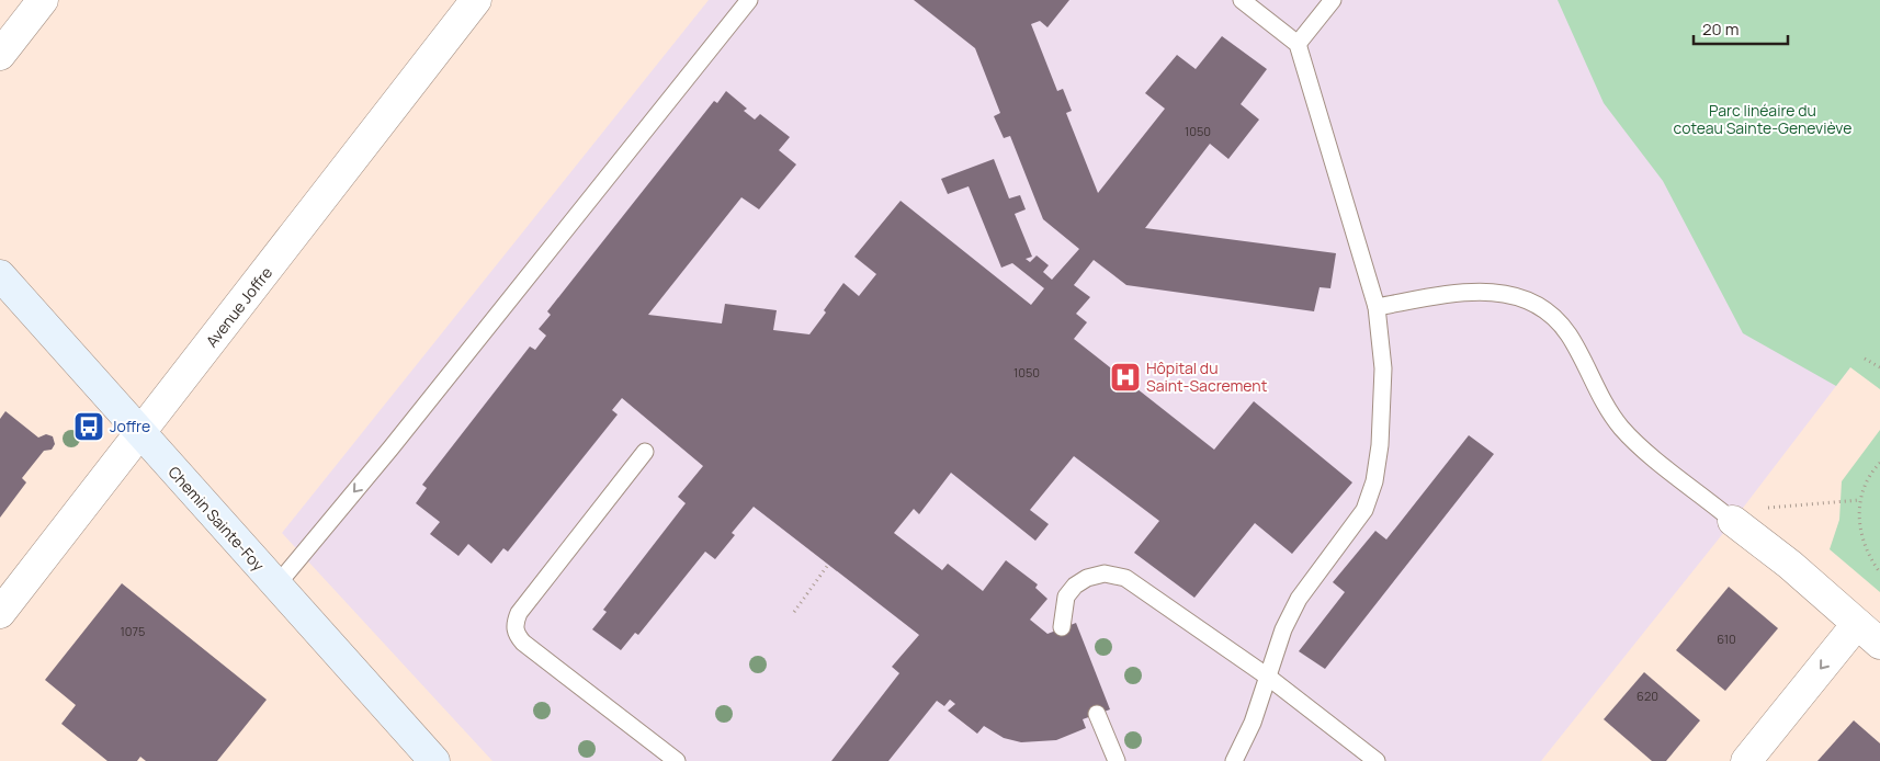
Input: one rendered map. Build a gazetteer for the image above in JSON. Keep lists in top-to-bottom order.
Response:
{
  "streets": {
    "main road": ["Chemin Sainte-Foy"],
    "street": ["Avenue Joffre"]
  },
  "crossings": [
    ["Avenue Joffre", "Chemin Sainte-Foy"]
  ],
  "parks": ["Parc linéaire du coteau Sainte-Geneviève"],
  "places": {
    "hospital": ["Hôpital du Saint-Sacrement"],
    "bus stop": ["Joffre"]
  },
  "house_numbers": [
    "1050",
    "1050",
    "1075",
    "610",
    "620"
  ],
  "scale_bar": "20 m"
}
